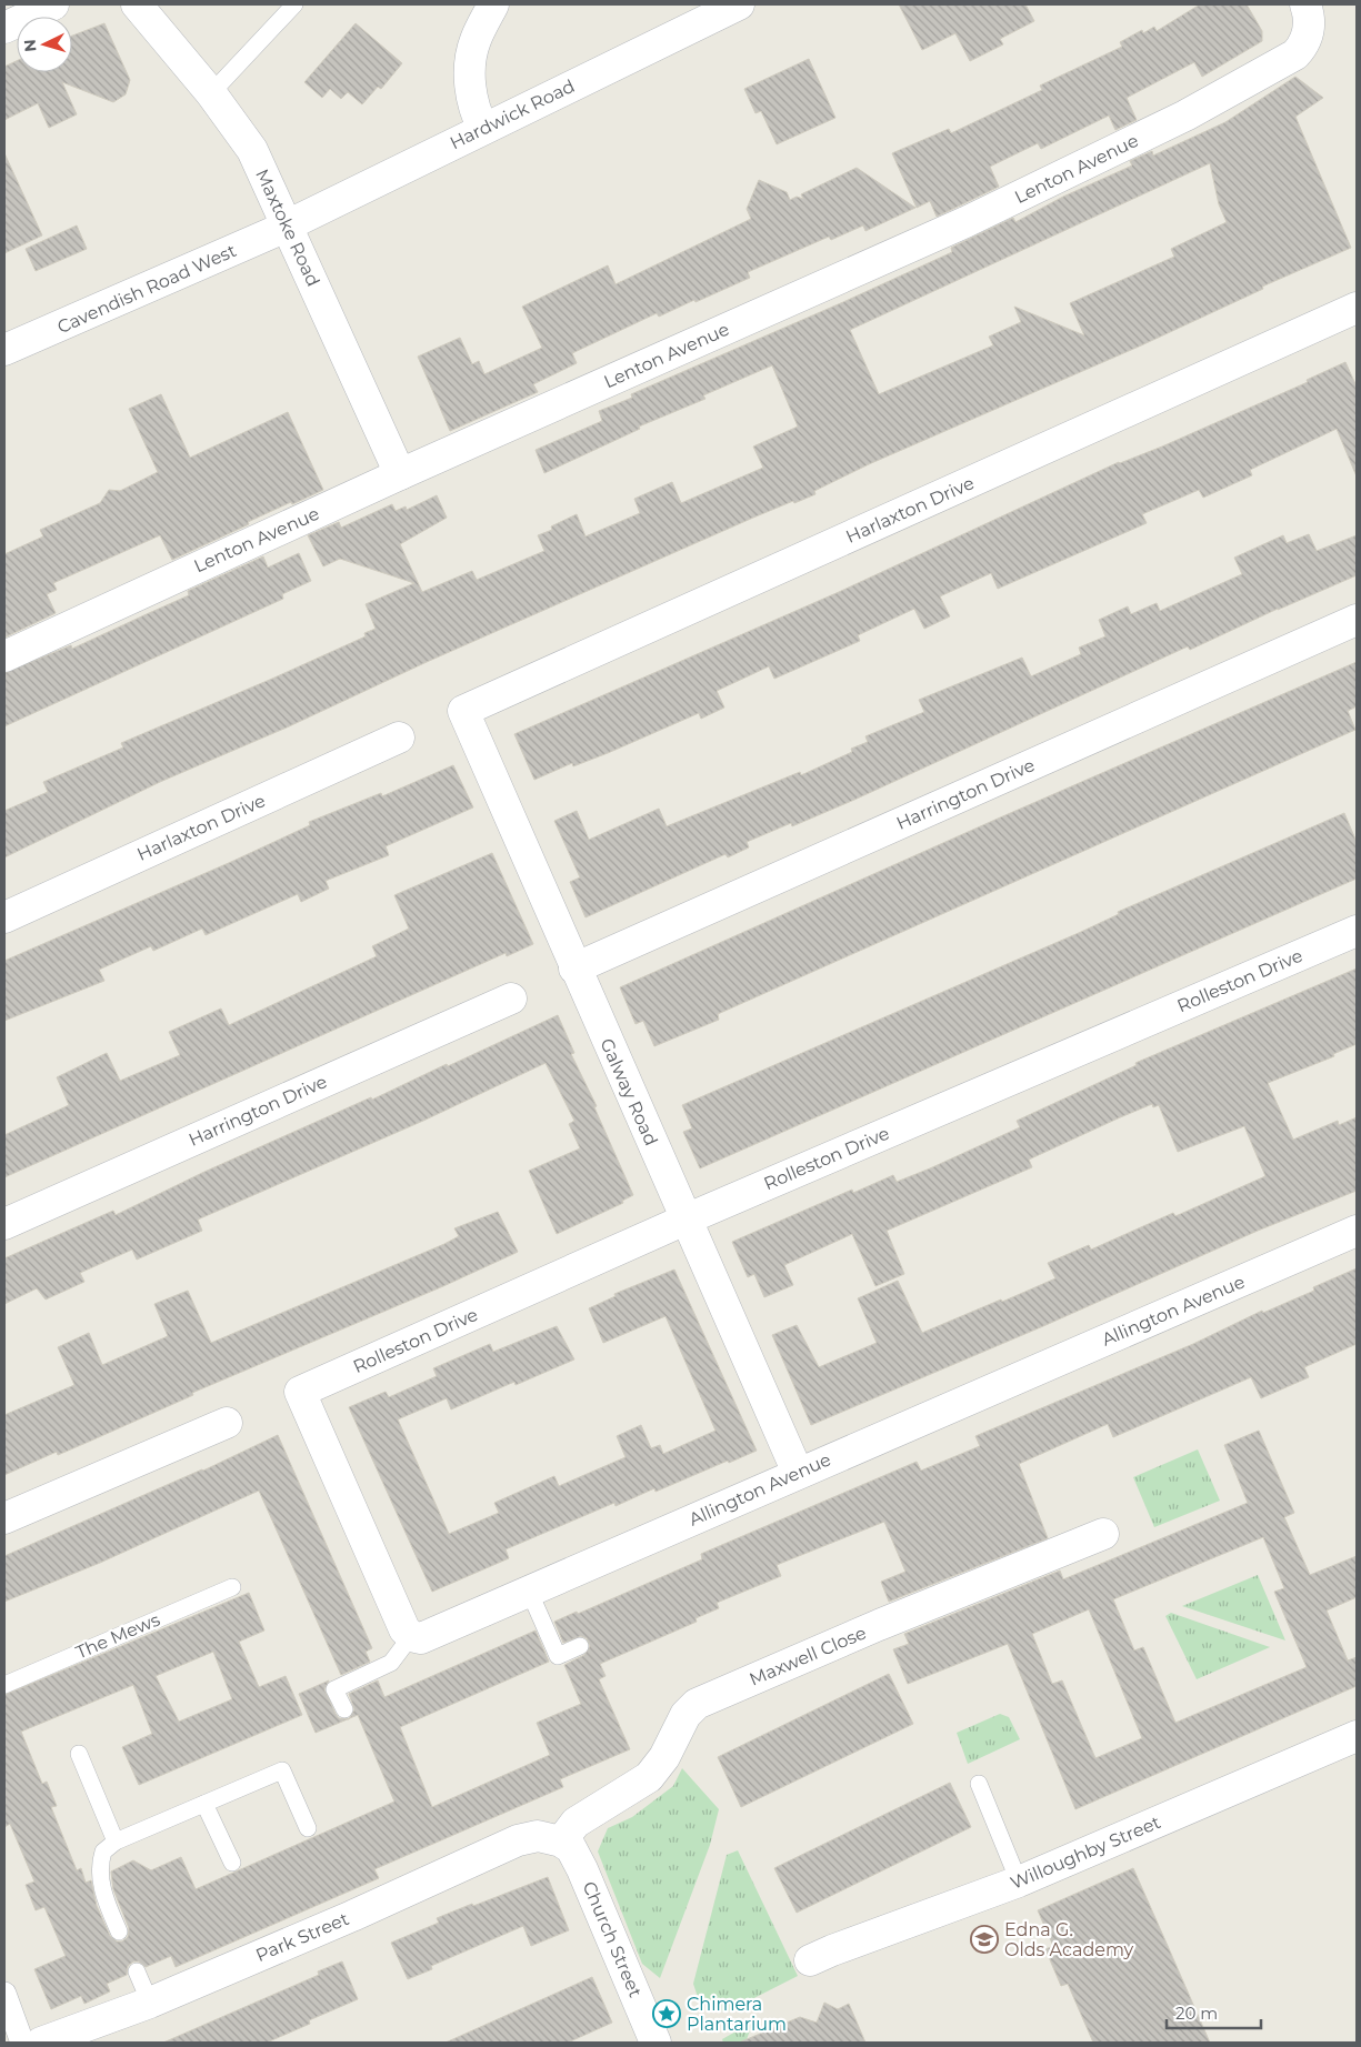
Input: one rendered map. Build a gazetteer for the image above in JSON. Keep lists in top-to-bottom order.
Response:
{
  "streets": {
    "street": [
      "Hardwick Road",
      "Lenton Avenue",
      "Maxtoke Road",
      "Cavendish Road West",
      "Harlaxton Drive",
      "Harrington Drive",
      "Rolleston Drive",
      "Galway Road",
      "Allington Avenue",
      "Maxwell Close",
      "Willoughby Street",
      "Park Street",
      "Church Street"
    ],
    "lane": ["The Mews"]
  },
  "crossings": [
    ["Hardwick Road", "Maxtoke Road"],
    ["Hardwick Road", "Cavendish Road West"],
    ["Lenton Avenue", "Maxtoke Road"],
    ["Maxtoke Road", "Cavendish Road West"],
    ["Harlaxton Drive", "Galway Road"],
    ["Harrington Drive", "Galway Road"],
    ["Rolleston Drive", "Galway Road"],
    ["Rolleston Drive", "Allington Avenue"],
    ["Galway Road", "Allington Avenue"],
    ["Maxwell Close", "Park Street"],
    ["Maxwell Close", "Church Street"],
    ["Park Street", "Church Street"]
  ],
  "places": {
    "school or university": ["Edna G. Olds Academy"],
    "place": ["Chimera Plantarium"]
  },
  "scale_bar": "20 m",
  "north": "left"
}
